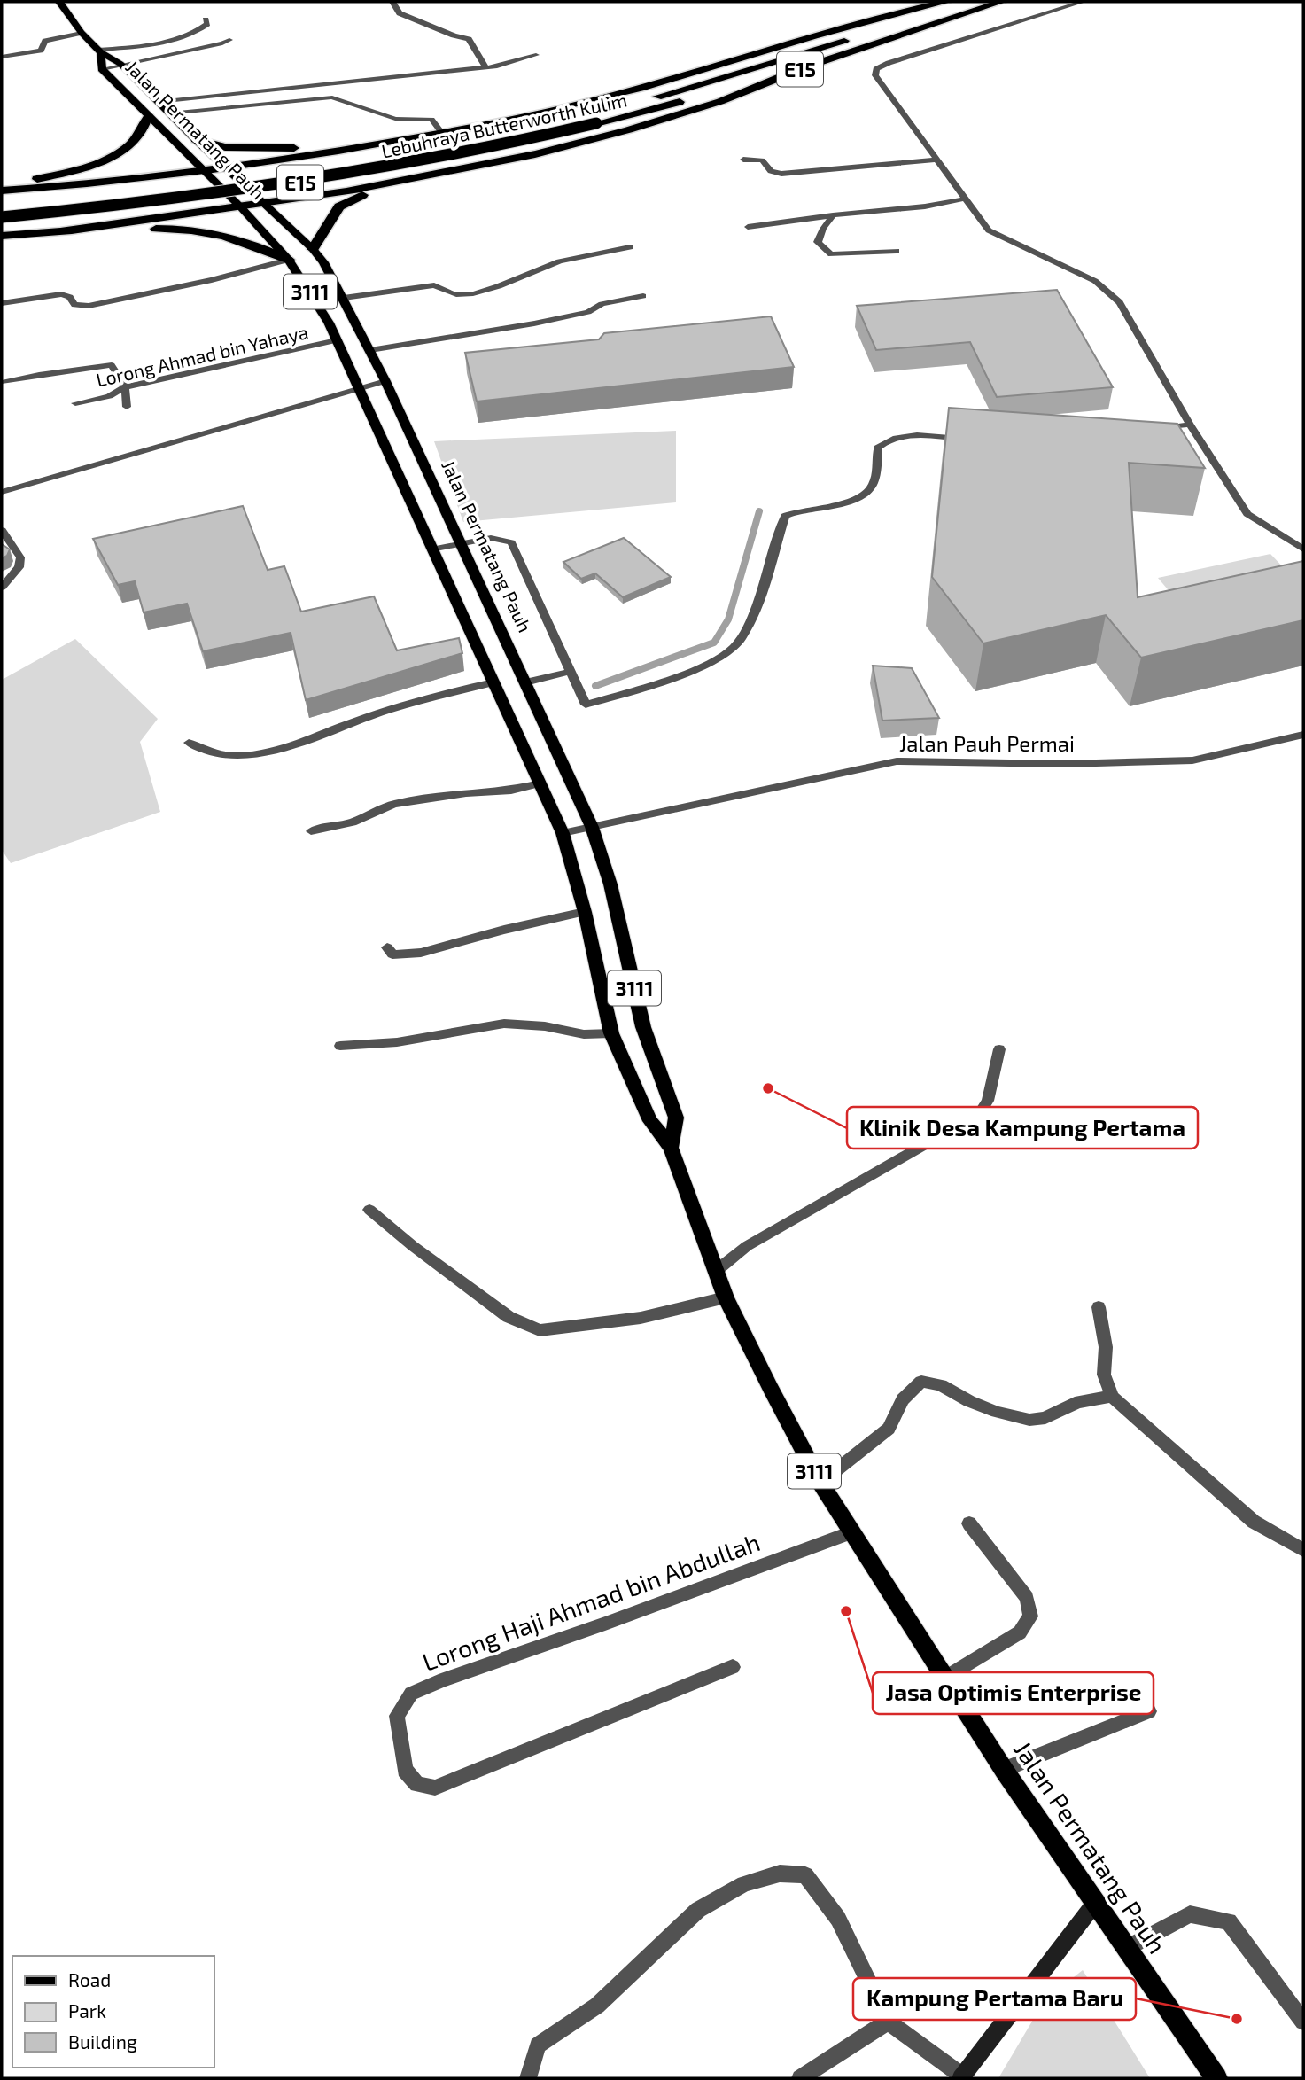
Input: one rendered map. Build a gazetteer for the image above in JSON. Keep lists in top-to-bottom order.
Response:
{
  "streets": {
    "highway": ["E15", "Lebuhraya Butterworth Kulim"],
    "main road": ["Jalan Permatang Pauh", "3111"],
    "street": ["Lorong Ahmad bin Yahaya", "Jalan Pauh Permai", "Lorong Haji Ahmad bin Abdullah"]
  },
  "crossings": [
    ["Jalan Permatang Pauh", "Lorong Ahmad bin Yahaya"],
    ["Jalan Permatang Pauh", "Jalan Pauh Permai"],
    ["Jalan Permatang Pauh", "Lorong Haji Ahmad bin Abdullah"]
  ],
  "places": ["Klinik Desa Kampung Pertama", "Jasa Optimis Enterprise", "Kampung Pertama Baru"],
  "legend": ["Road", "Park", "Building"]
}
